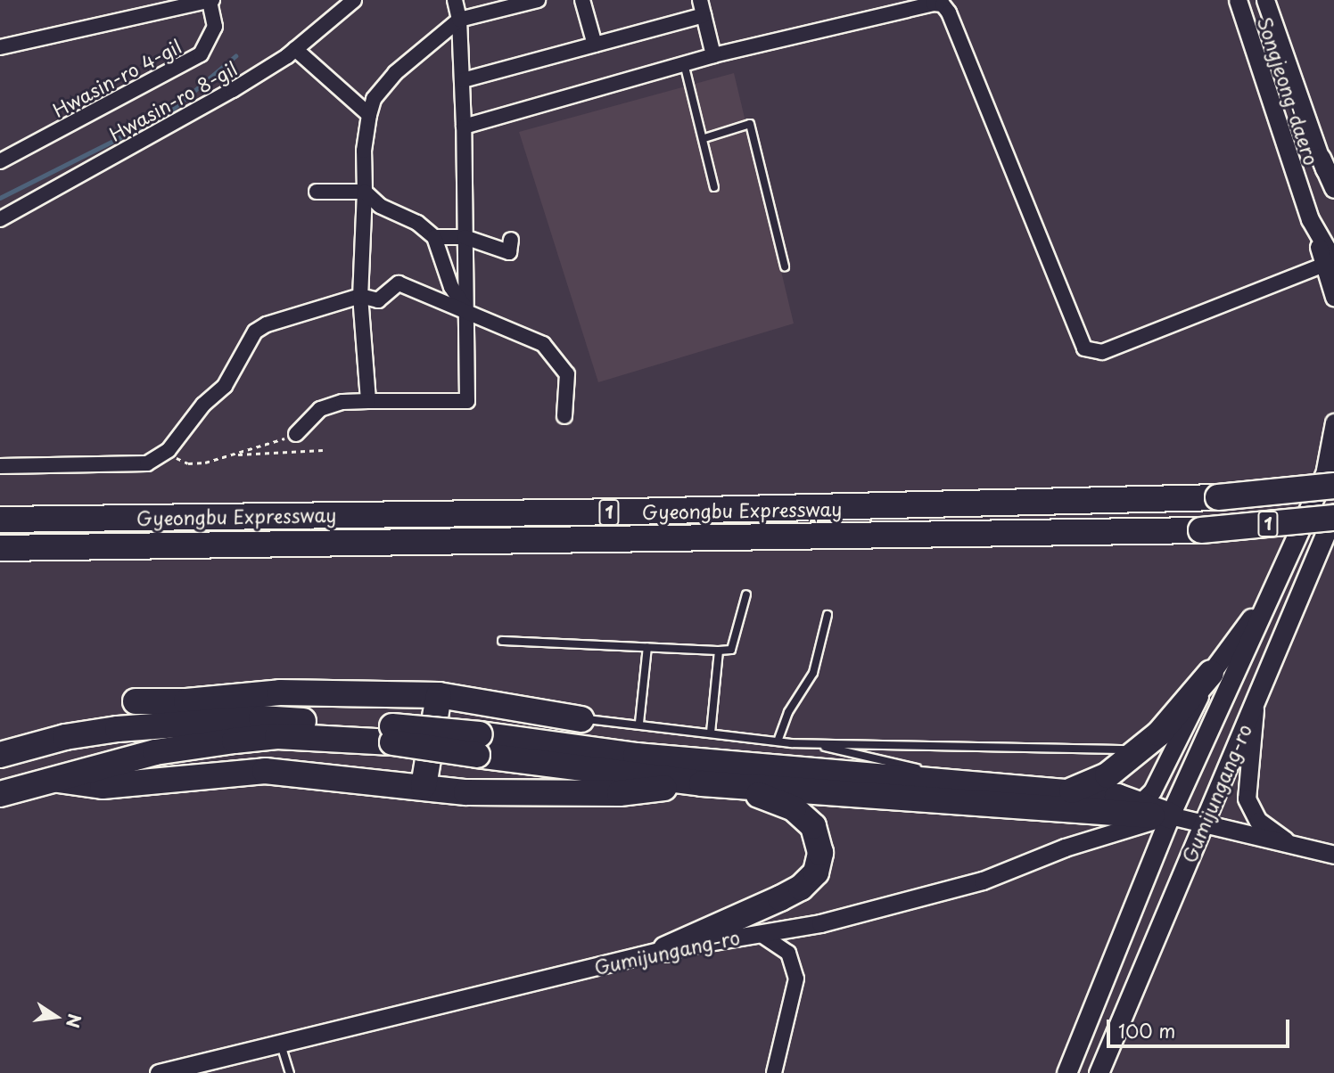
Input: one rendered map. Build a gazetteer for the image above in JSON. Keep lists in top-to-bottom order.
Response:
{
  "streets": {
    "highway": ["Gyeongbu Expressway", "1"],
    "main road": ["Gumijungang-ro"],
    "street": ["Hwasin-ro 4-gil", "Songjeong-daero", "Hwasin-ro 8-gil"]
  },
  "crossings": [
    ["Gyeongbu Expressway", "Gumijungang-ro"]
  ],
  "scale_bar": "100 m",
  "north": "right"
}
